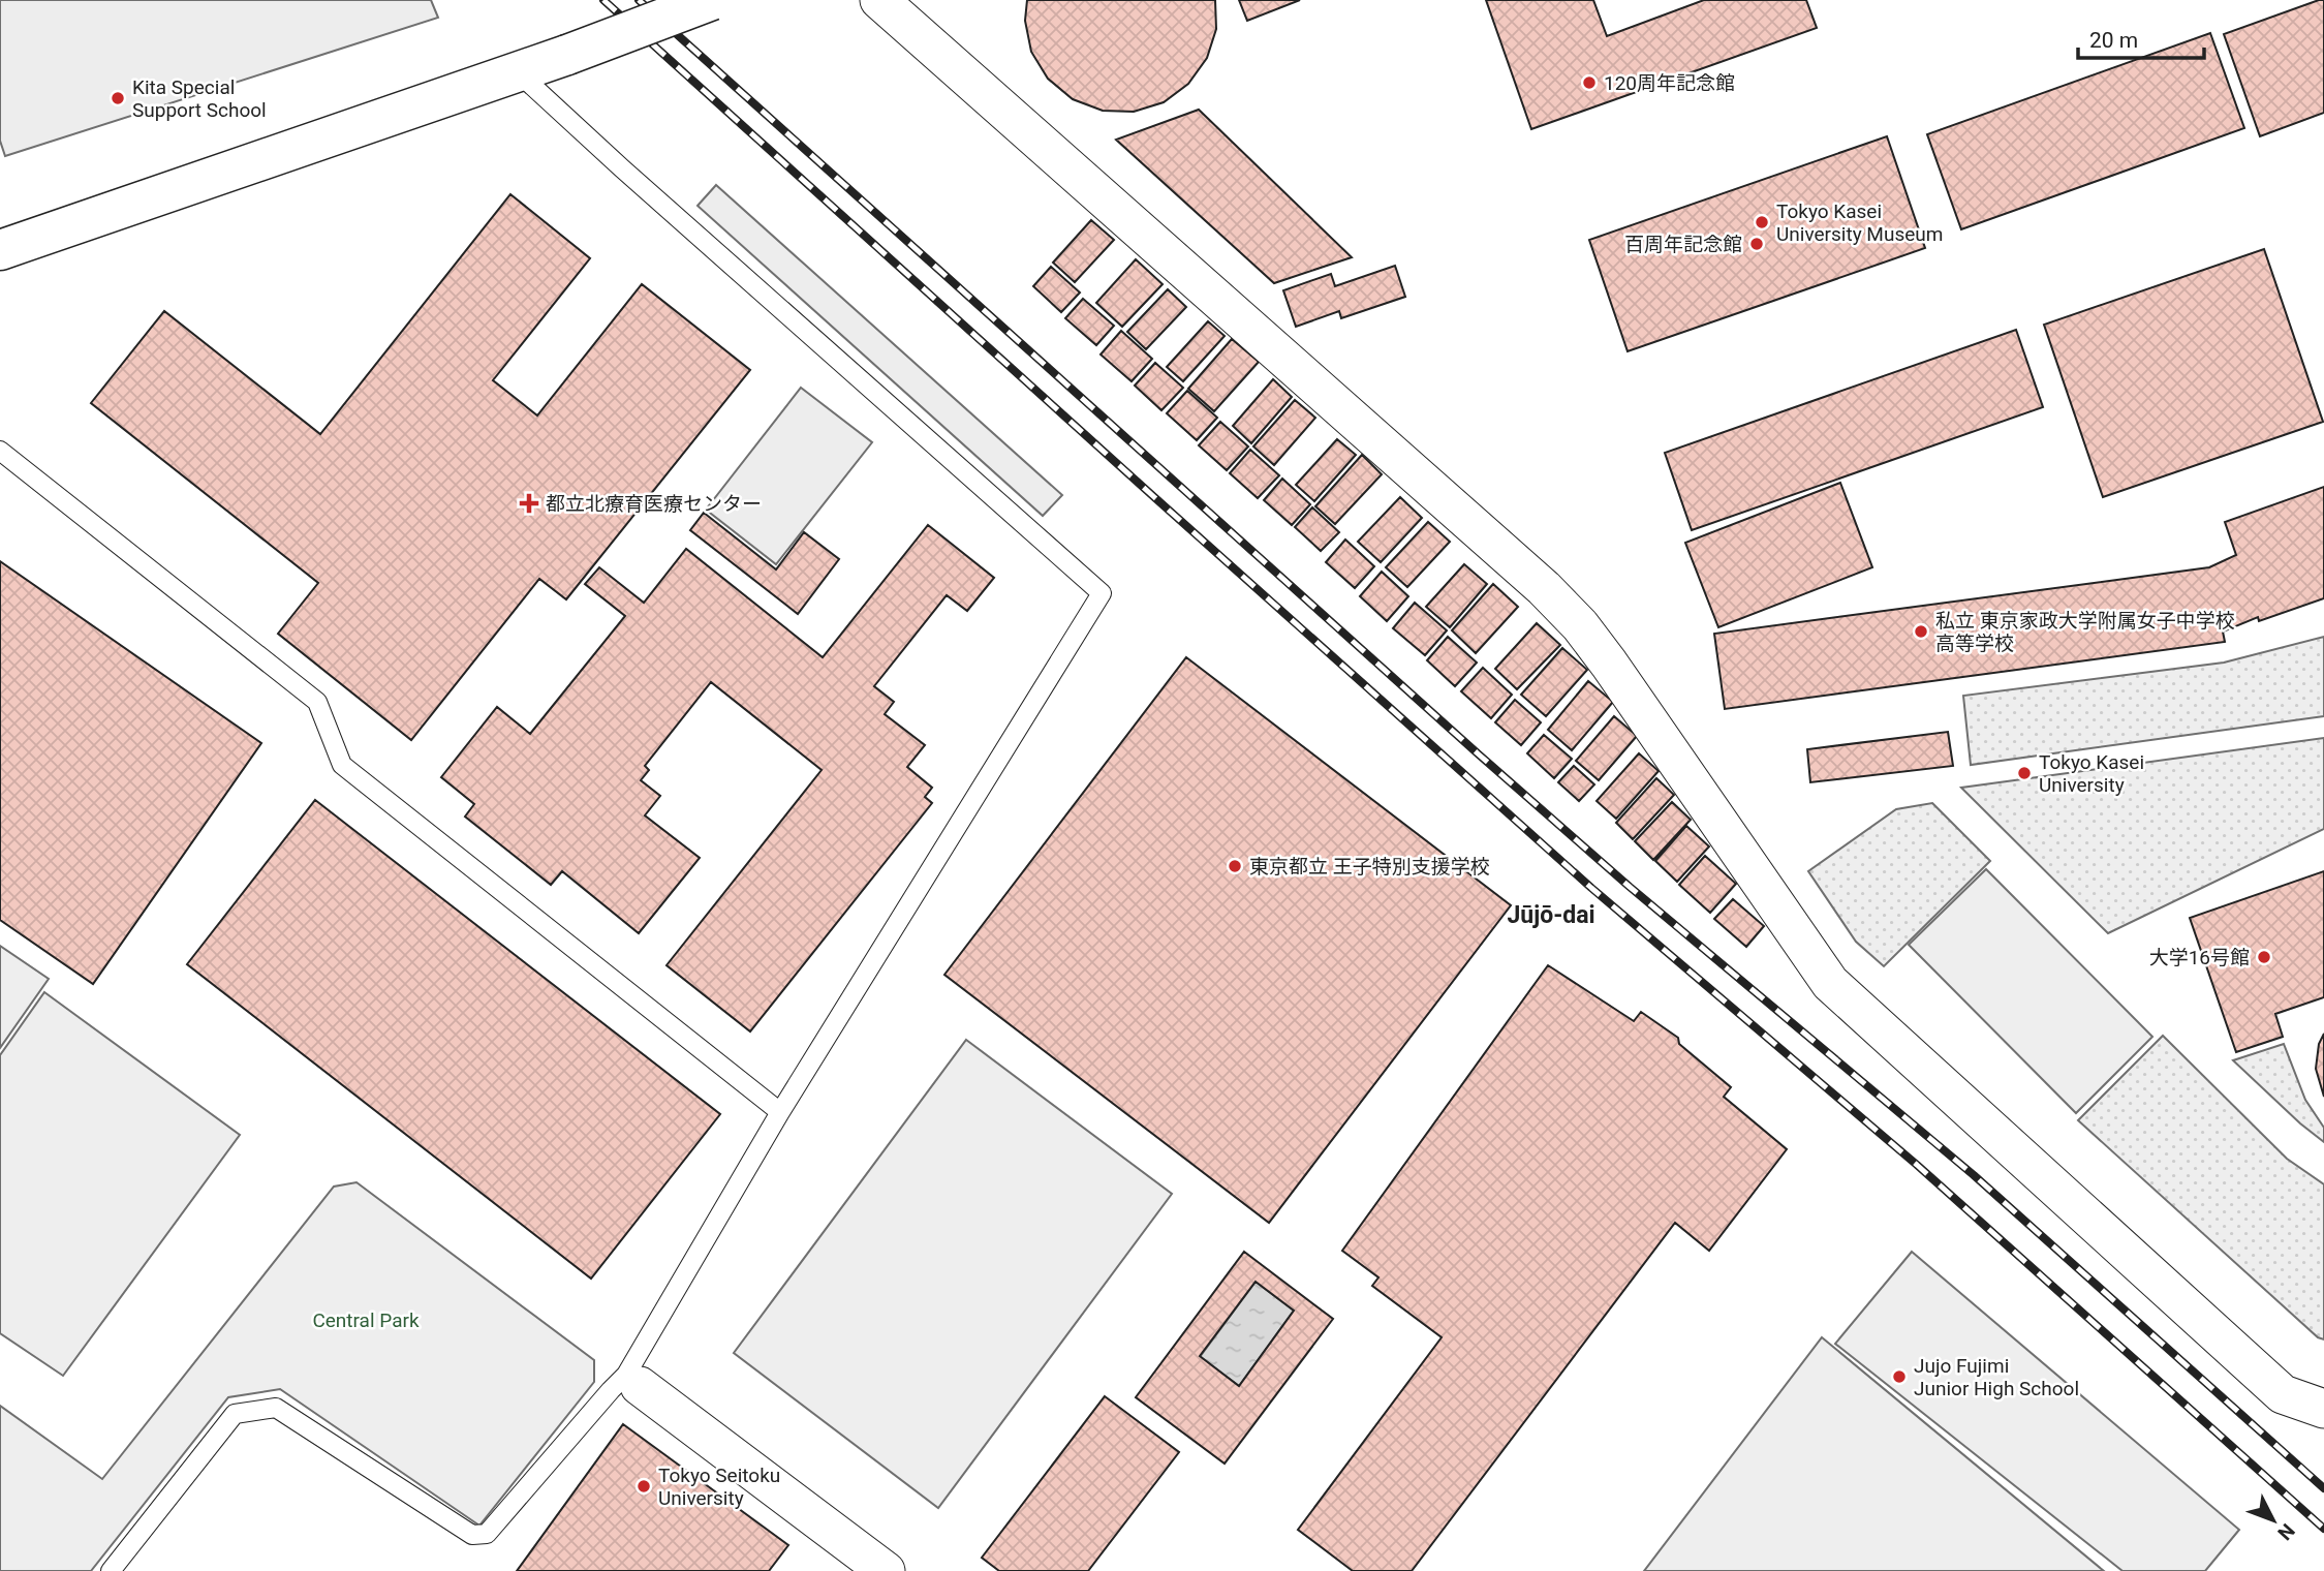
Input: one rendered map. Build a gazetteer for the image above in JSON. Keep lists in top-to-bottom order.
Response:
{
  "districts": ["Jūjō-dai"],
  "parks": ["Central Park"],
  "places": {
    "other": [
      "120周年記念館",
      "Kita Special Support School",
      "Tokyo Kasei University Museum",
      "百周年記念館",
      "私立 東京家政大学附属女子中学校 高等学校",
      "Tokyo Kasei University",
      "東京都立 王子特別支援学校",
      "大学16号館",
      "Jujo Fujimi Junior High School",
      "Tokyo Seitoku University"
    ],
    "health": ["都立北療育医療センター"]
  },
  "scale_bar": "20 m",
  "north": "bottom right"
}
